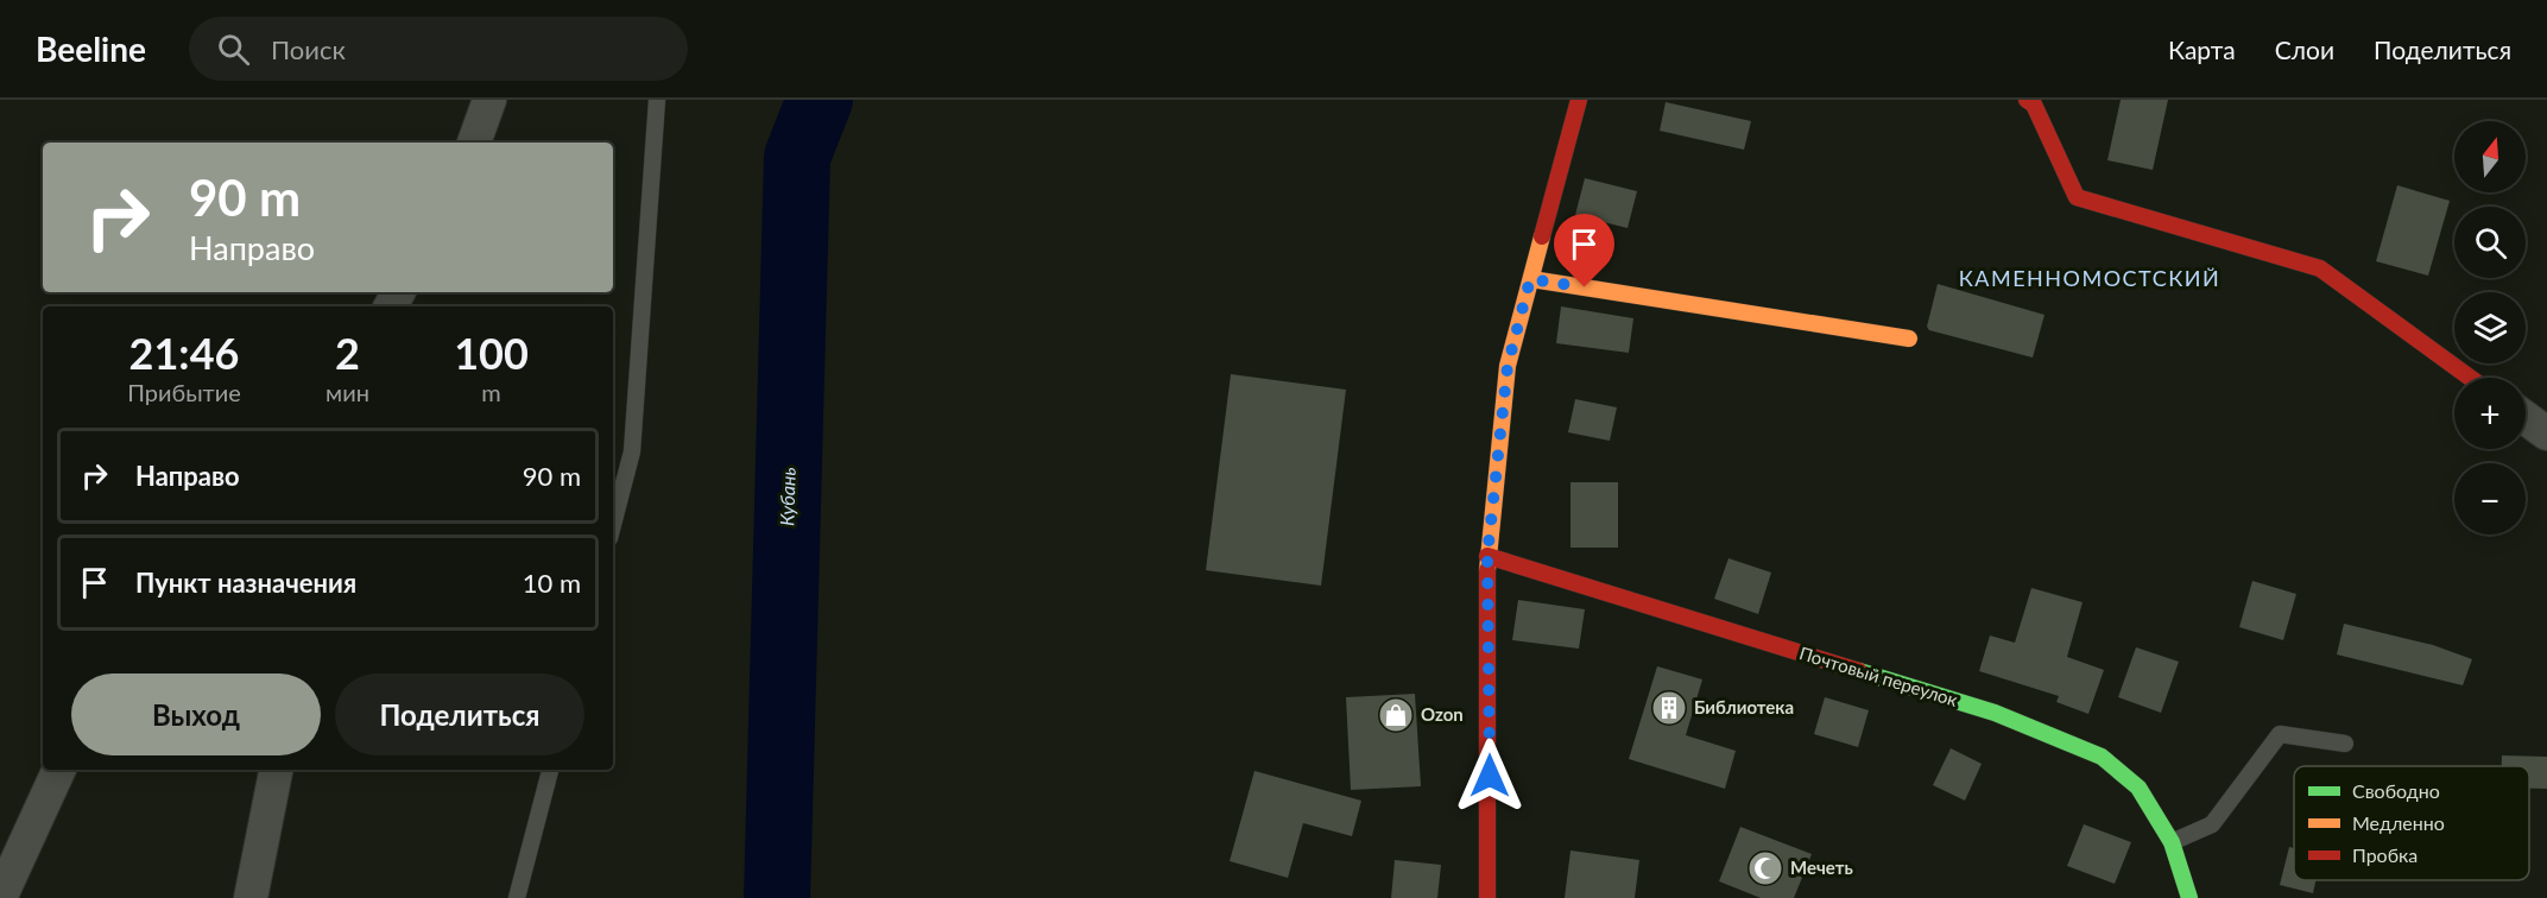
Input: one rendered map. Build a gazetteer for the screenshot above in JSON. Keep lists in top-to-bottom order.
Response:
{
  "streets": {
    "street": ["Почтовый переулок"]
  },
  "districts": ["КАМЕННОМОСТСКИЙ"],
  "water": ["Кубань"],
  "places": {
    "building": ["Библиотека"],
    "shop": ["Ozon"],
    "mosque": ["Мечеть"]
  },
  "legend": ["Свободно", "Медленно", "Пробка"],
  "north": "top",
  "page": {
    "header": "Beeline",
    "search": "Поиск",
    "nav": ["Карта", "Слои", "Поделиться"],
    "map_buttons": ["+", "−"],
    "turn": ["90 m", "Направо"],
    "eta": [
      "21:46",
      "Прибытие",
      "2",
      "мин",
      "100",
      "m"
    ],
    "list": [
      {
        "name": "Направо",
        "value": "90 m"
      },
      {
        "name": "Пункт назначения",
        "value": "10 m"
      }
    ],
    "buttons": ["Выход", "Поделиться"]
  }
}
